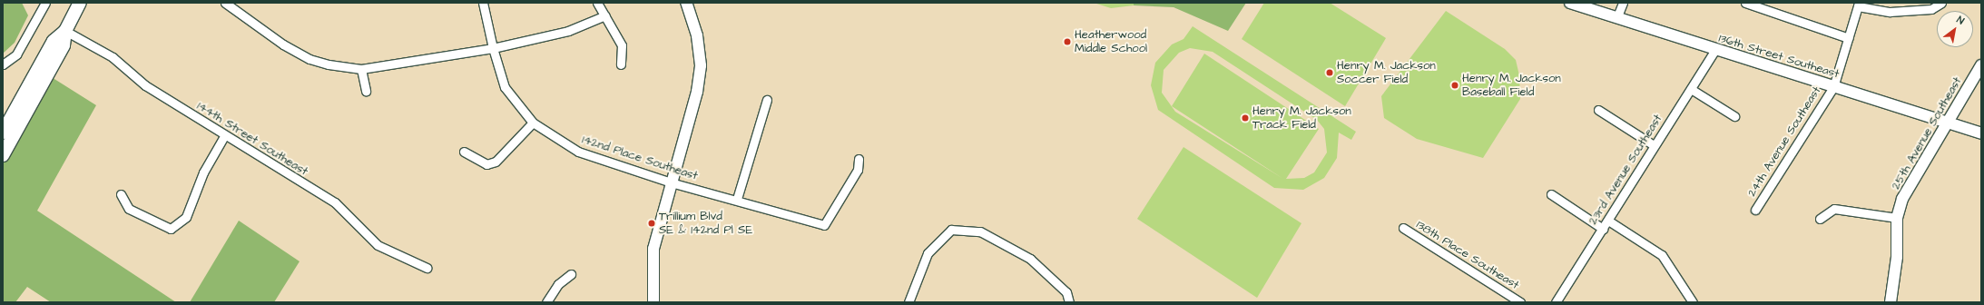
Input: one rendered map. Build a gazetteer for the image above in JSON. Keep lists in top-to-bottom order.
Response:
{
  "streets": {
    "street": [
      "136th Street Southeast",
      "25th Avenue Southeast",
      "144th Street Southeast",
      "24th Avenue Southeast",
      "142nd Place Southeast",
      "23rd Avenue Southeast",
      "138th Place Southeast"
    ]
  },
  "crossings": [
    ["136th Street Southeast", "25th Avenue Southeast"],
    ["136th Street Southeast", "24th Avenue Southeast"],
    ["136th Street Southeast", "23rd Avenue Southeast"]
  ],
  "places": [
    "Heatherwood Middle School",
    "Henry M. Jackson Soccer Field",
    "Henry M. Jackson Baseball Field",
    "Henry M. Jackson Track Field",
    "Trillium Blvd SE & 142nd Pl SE"
  ],
  "north": "top right"
}
